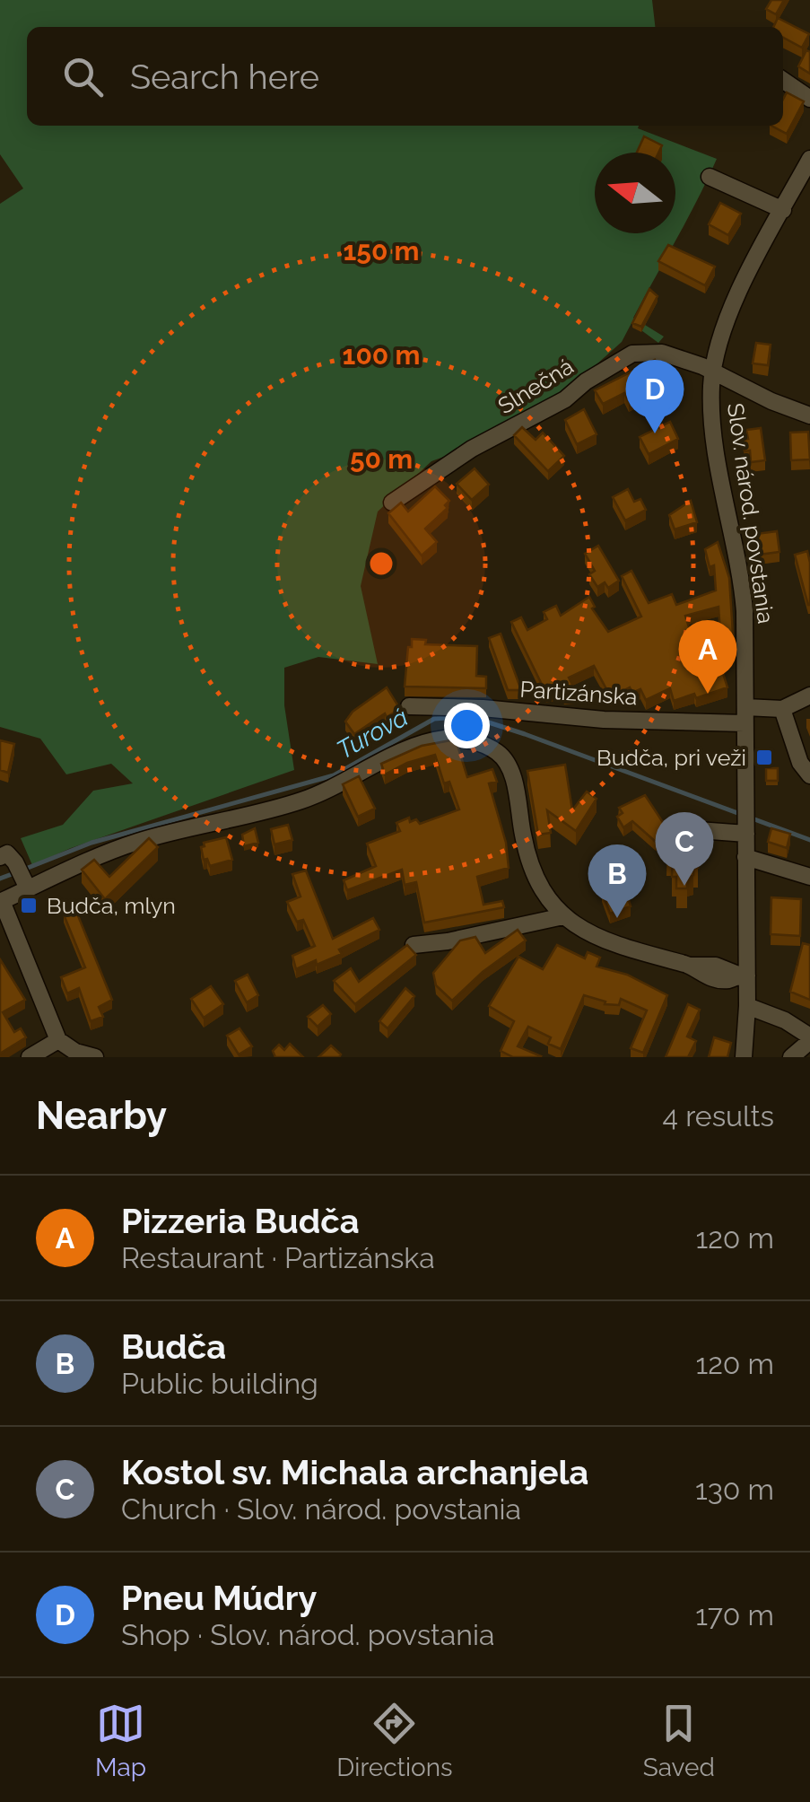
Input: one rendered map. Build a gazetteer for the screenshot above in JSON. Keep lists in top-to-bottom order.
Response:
{
  "streets": {
    "street": ["Slnečná", "Slov. národ. povstania", "Partizánska"]
  },
  "crossings": [
    ["Slnečná", "Slov. národ. povstania"],
    ["Slov. národ. povstania", "Partizánska"]
  ],
  "water": ["Turová"],
  "places": {
    "transit": ["Budča, pri veži", "Budča, mlyn"]
  },
  "north": "left",
  "page": {
    "search": "Search here",
    "pins": [
      "D",
      "A",
      "C",
      "B"
    ],
    "heading": ["Nearby", "4 results"],
    "list": [
      {
        "mark": "A",
        "name": "Pizzeria Budča",
        "note": "Restaurant · Partizánska",
        "value": "120 m"
      },
      {
        "mark": "B",
        "name": "Budča",
        "note": "Public building",
        "value": "120 m"
      },
      {
        "mark": "C",
        "name": "Kostol sv. Michala archanjela",
        "note": "Church · Slov. národ. povstania",
        "value": "130 m"
      },
      {
        "mark": "D",
        "name": "Pneu Múdry",
        "note": "Shop · Slov. národ. povstania",
        "value": "170 m"
      }
    ],
    "nav": ["Map", "Directions", "Saved"]
  },
  "rings": ["150 m", "100 m", "50 m"]
}
